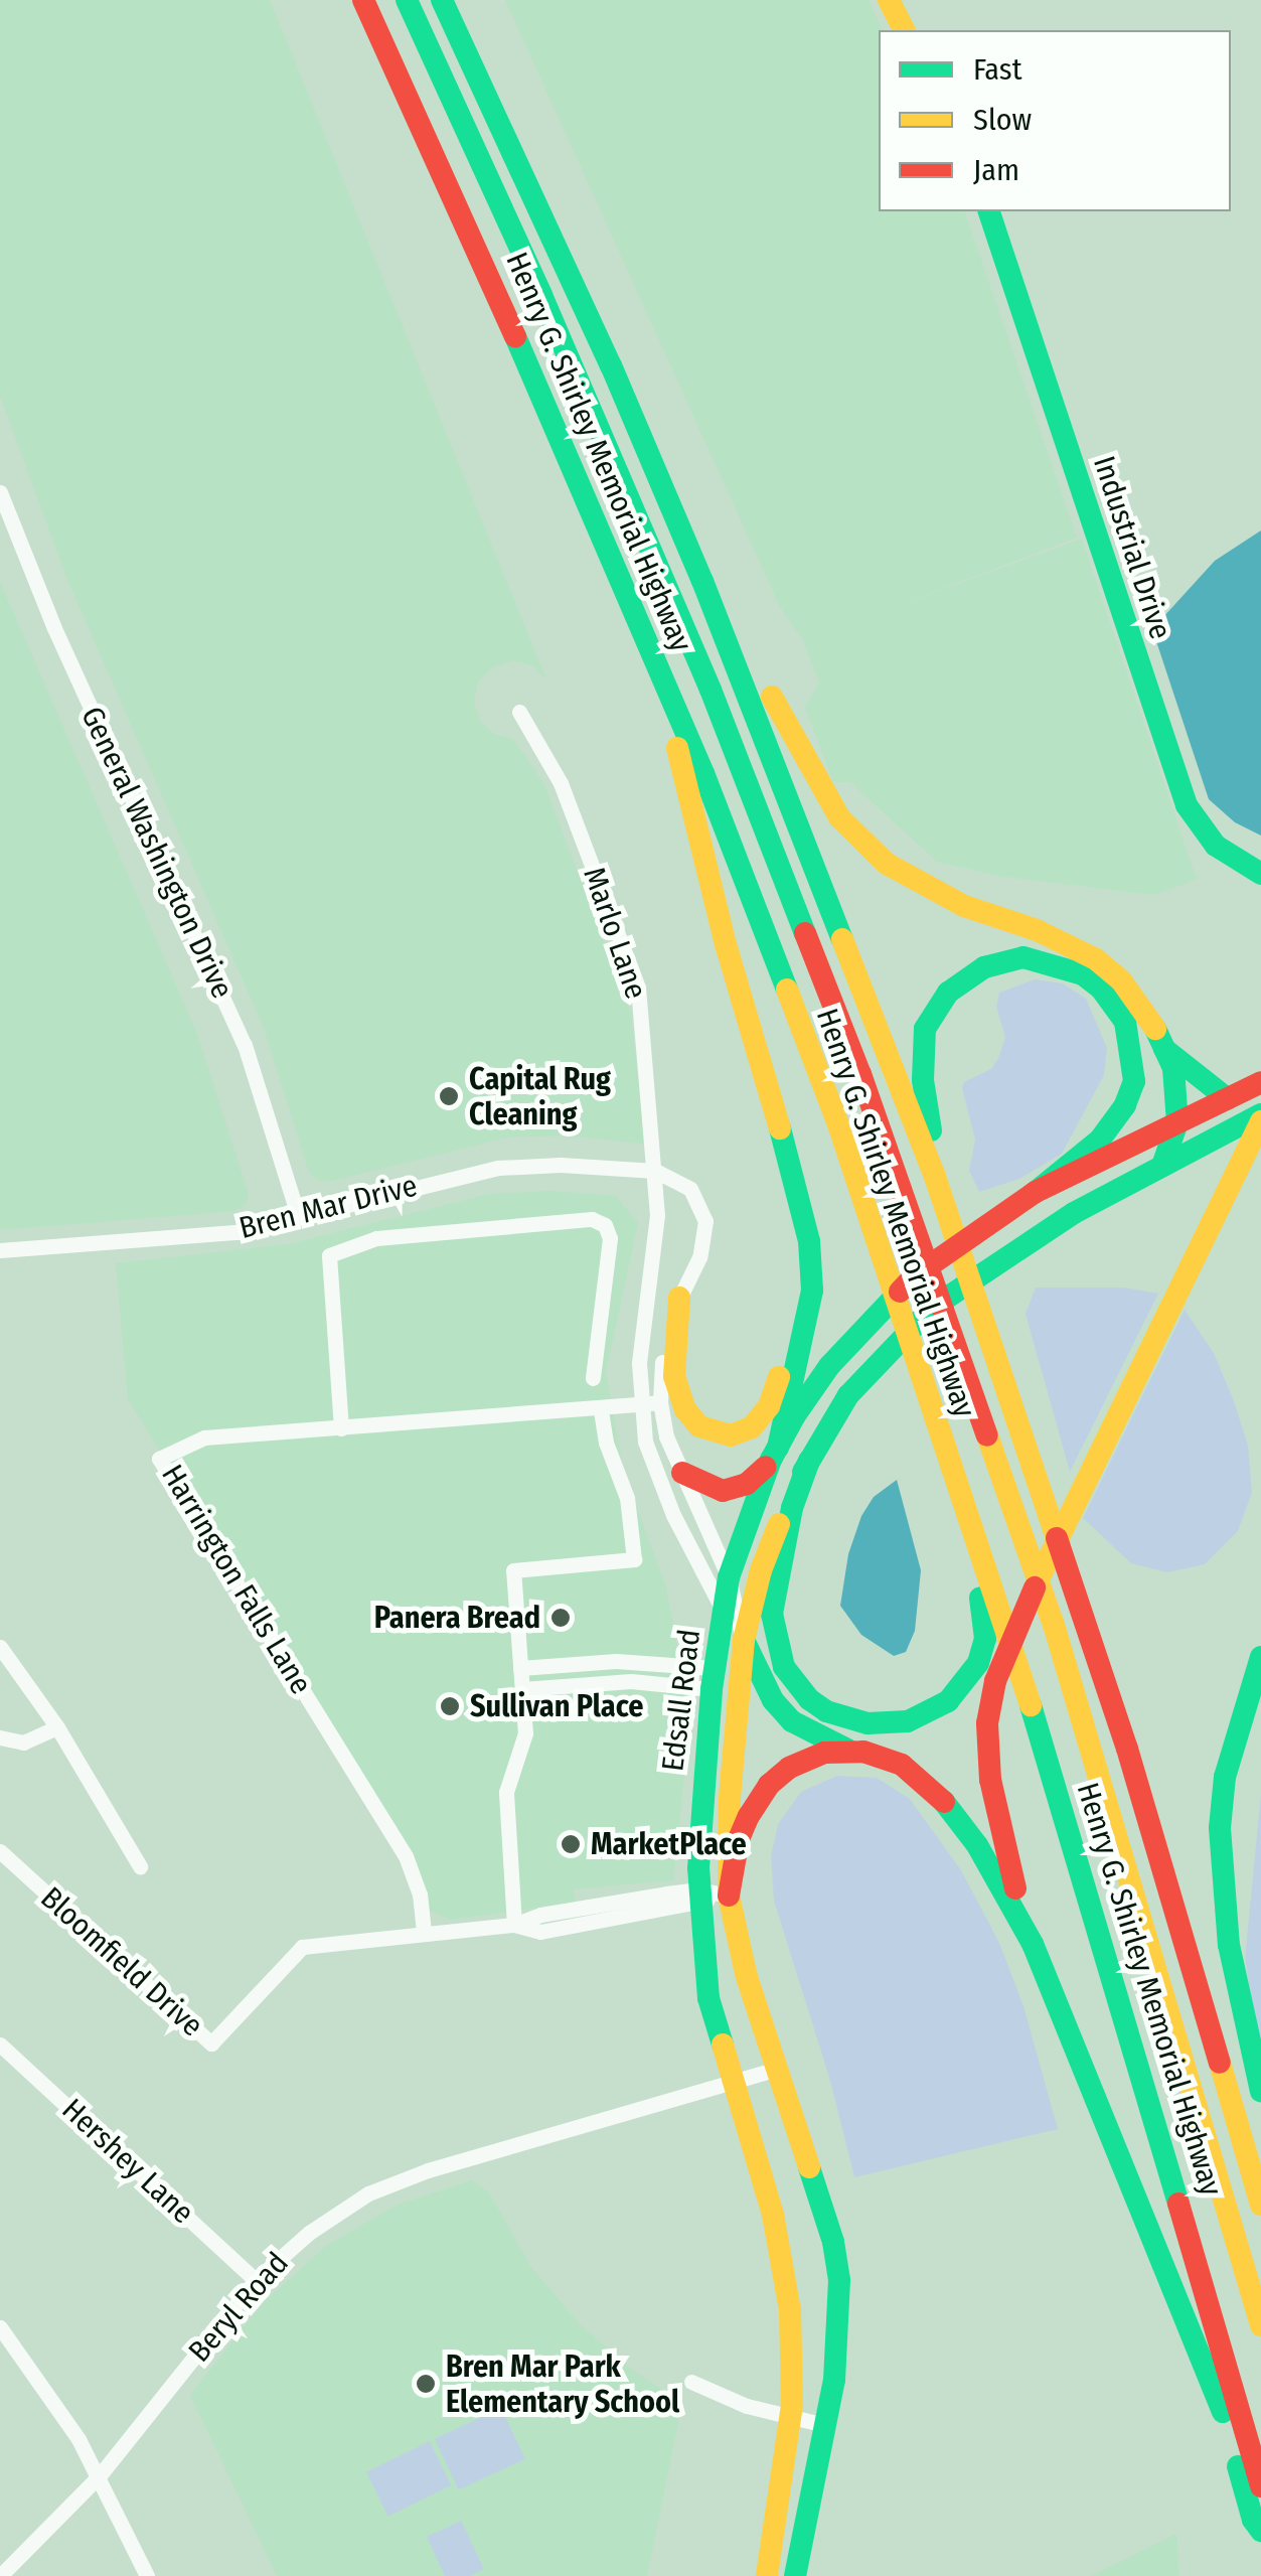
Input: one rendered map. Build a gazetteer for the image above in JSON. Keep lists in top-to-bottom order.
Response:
{
  "streets": {
    "main road": ["Henry G. Shirley Memorial Highway", "Industrial Drive", "Edsall Road"],
    "street": [
      "General Washington Drive",
      "Marlo Lane",
      "Bren Mar Drive",
      "Harrington Falls Lane",
      "Bloomfield Drive",
      "Hershey Lane",
      "Beryl Road"
    ]
  },
  "crossings": [
    ["General Washington Drive", "Bren Mar Drive"],
    ["Marlo Lane", "Bren Mar Drive"],
    ["Bren Mar Drive", "Harrington Falls Lane"],
    ["Bren Mar Drive", "Edsall Road"],
    ["Harrington Falls Lane", "Bloomfield Drive"],
    ["Edsall Road", "Bloomfield Drive"],
    ["Edsall Road", "Beryl Road"],
    ["Hershey Lane", "Beryl Road"]
  ],
  "places": [
    "Capital Rug Cleaning",
    "Panera Bread",
    "Sullivan Place",
    "MarketPlace",
    "Bren Mar Park Elementary School"
  ],
  "legend": ["Fast", "Slow", "Jam"]
}
